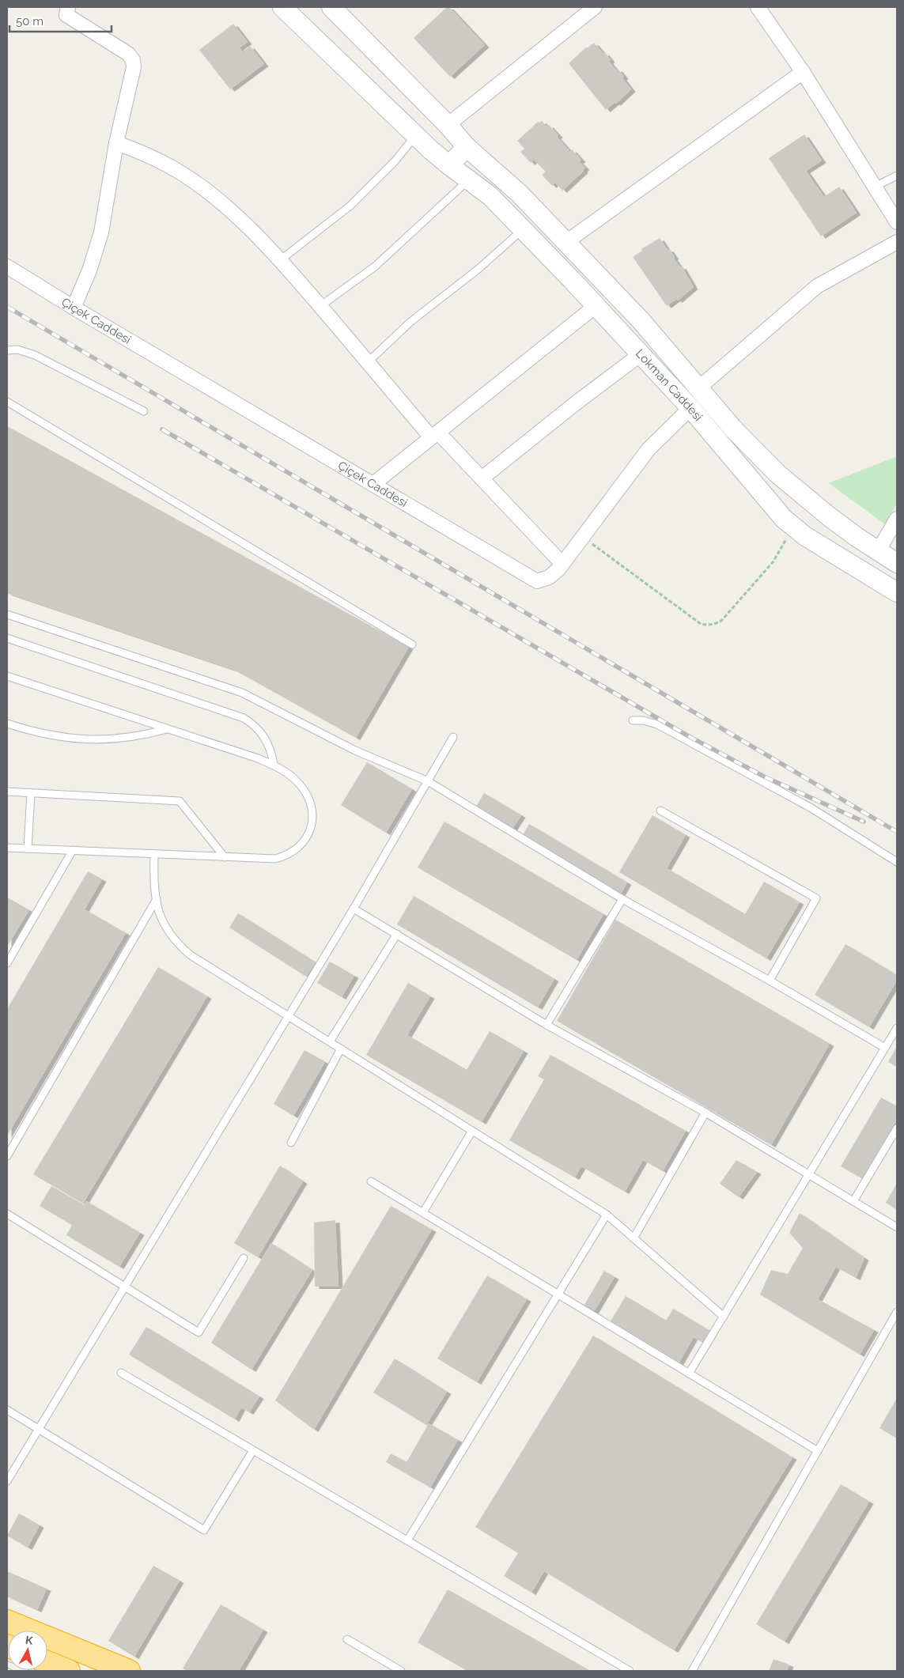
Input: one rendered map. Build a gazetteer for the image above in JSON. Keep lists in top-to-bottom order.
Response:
{
  "streets": {
    "street": ["Çiçek Caddesi", "Lokman Caddesi"]
  },
  "crossings": [
    ["Çiçek Caddesi", "Lokman Caddesi"]
  ],
  "scale_bar": "50 m",
  "north": "top"
}
